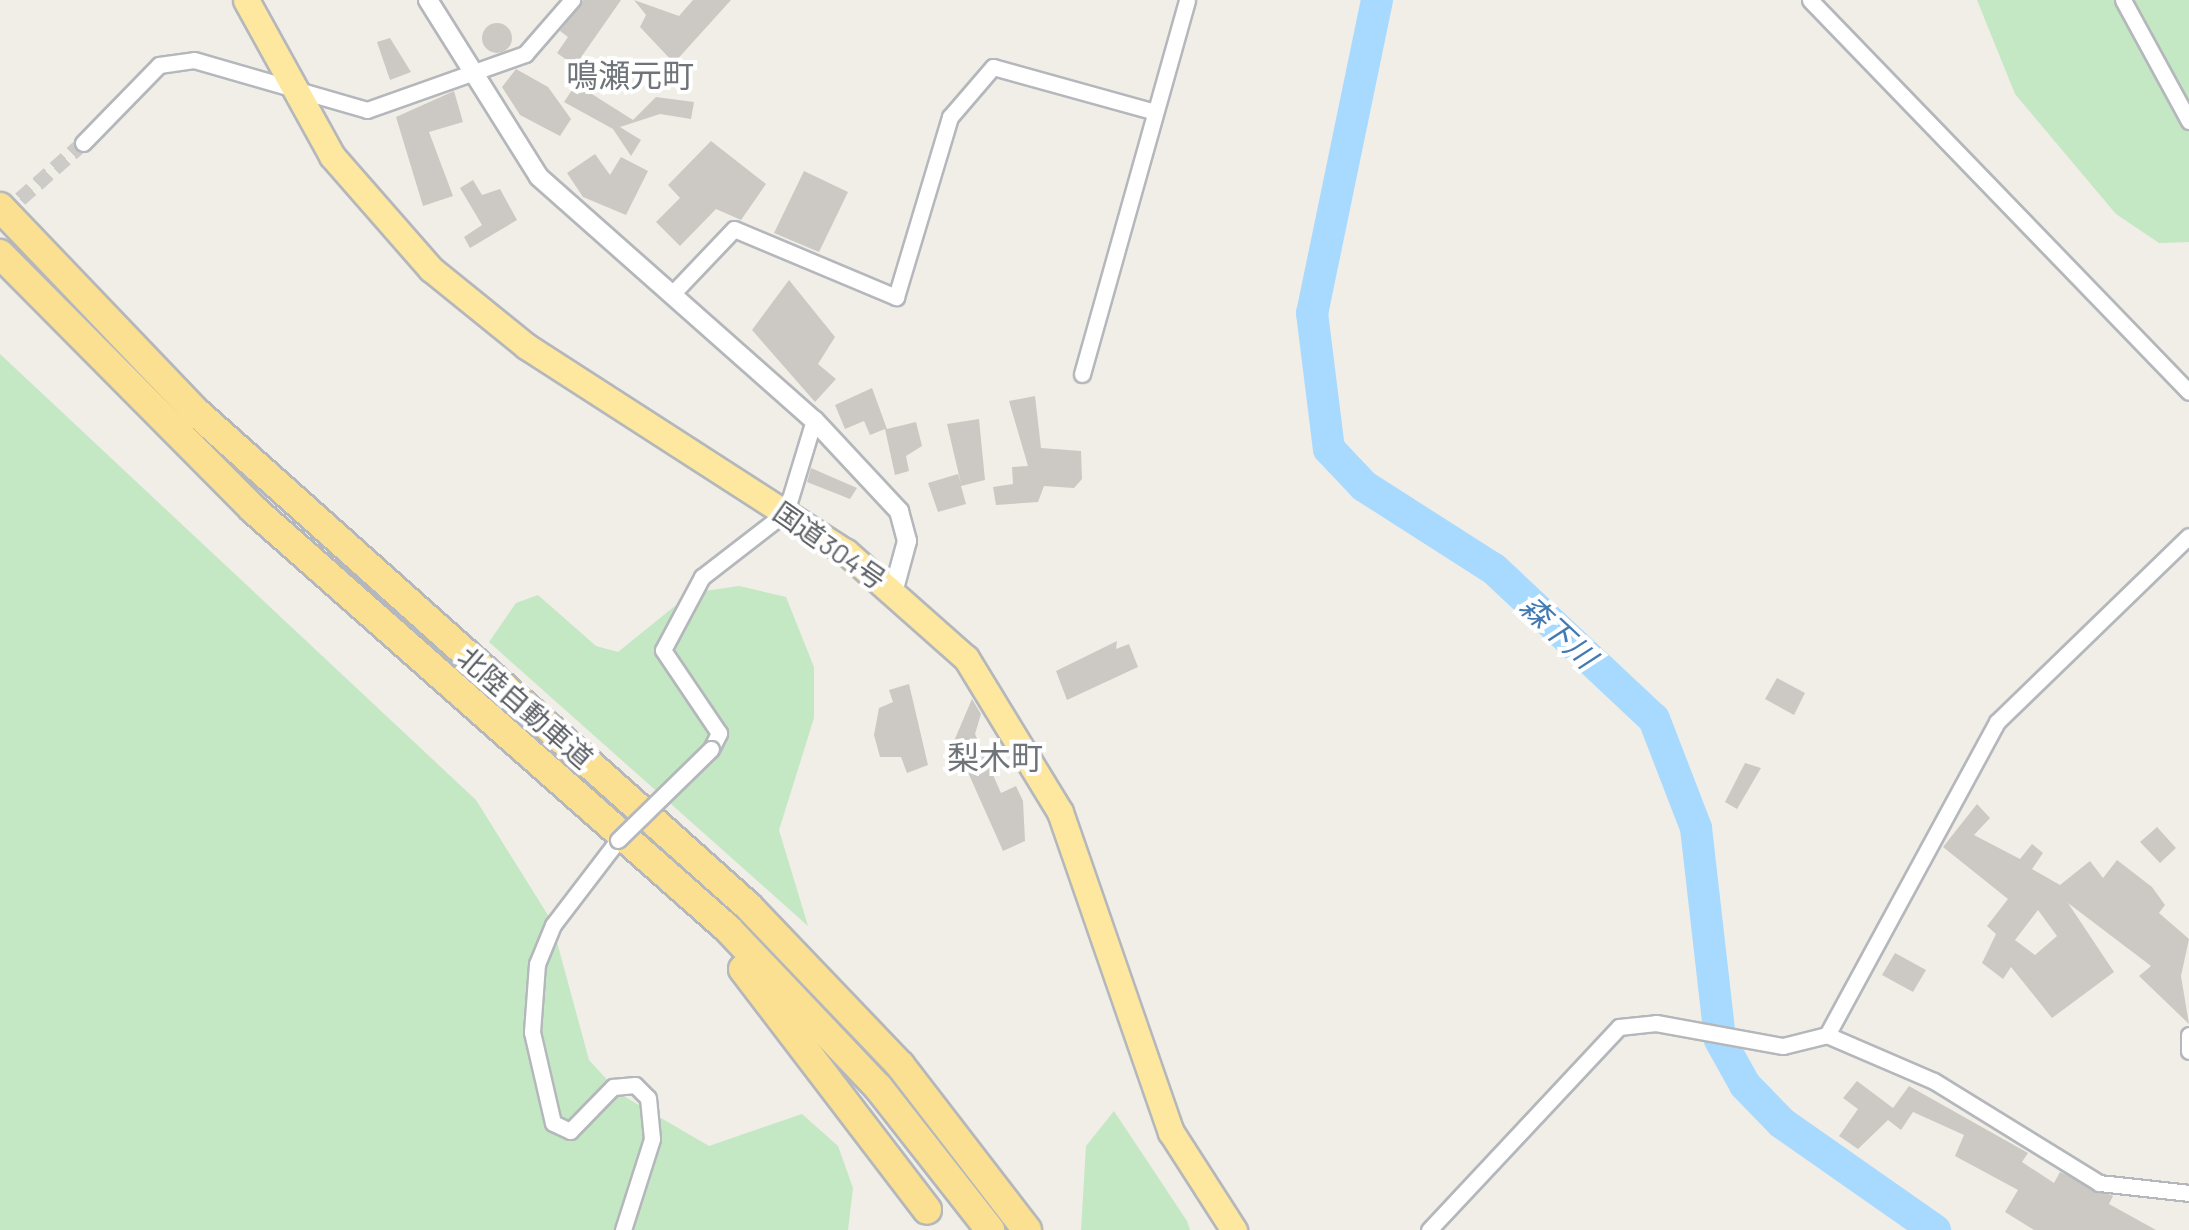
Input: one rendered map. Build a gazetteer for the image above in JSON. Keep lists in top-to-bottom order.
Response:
{
  "streets": {
    "highway": ["国道304号", "北陸自動車道"]
  },
  "districts": ["鳴瀬元町", "梨木町"],
  "water": ["森下川"]
}
